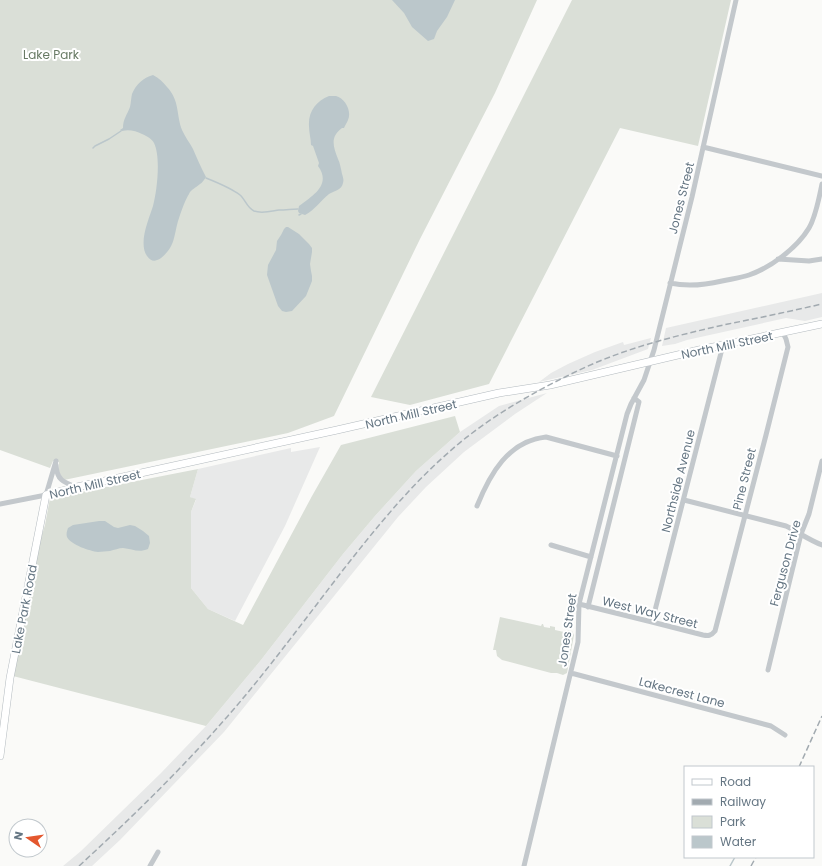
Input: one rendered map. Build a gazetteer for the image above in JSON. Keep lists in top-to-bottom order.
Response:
{
  "streets": {
    "main road": ["North Mill Street", "Lake Park Road"],
    "street": [
      "Jones Street",
      "Pine Street",
      "Northside Avenue",
      "Ferguson Drive",
      "West Way Street",
      "Lakecrest Lane"
    ]
  },
  "crossings": [
    ["Jones Street", "North Mill Street"],
    ["Jones Street", "West Way Street"],
    ["Jones Street", "Lakecrest Lane"],
    ["North Mill Street", "Pine Street"],
    ["North Mill Street", "Northside Avenue"],
    ["North Mill Street", "Lake Park Road"],
    ["Pine Street", "West Way Street"],
    ["Northside Avenue", "West Way Street"]
  ],
  "parks": ["Lake Park"],
  "legend": [
    "Road",
    "Railway",
    "Park",
    "Water"
  ],
  "north": "left"
}
